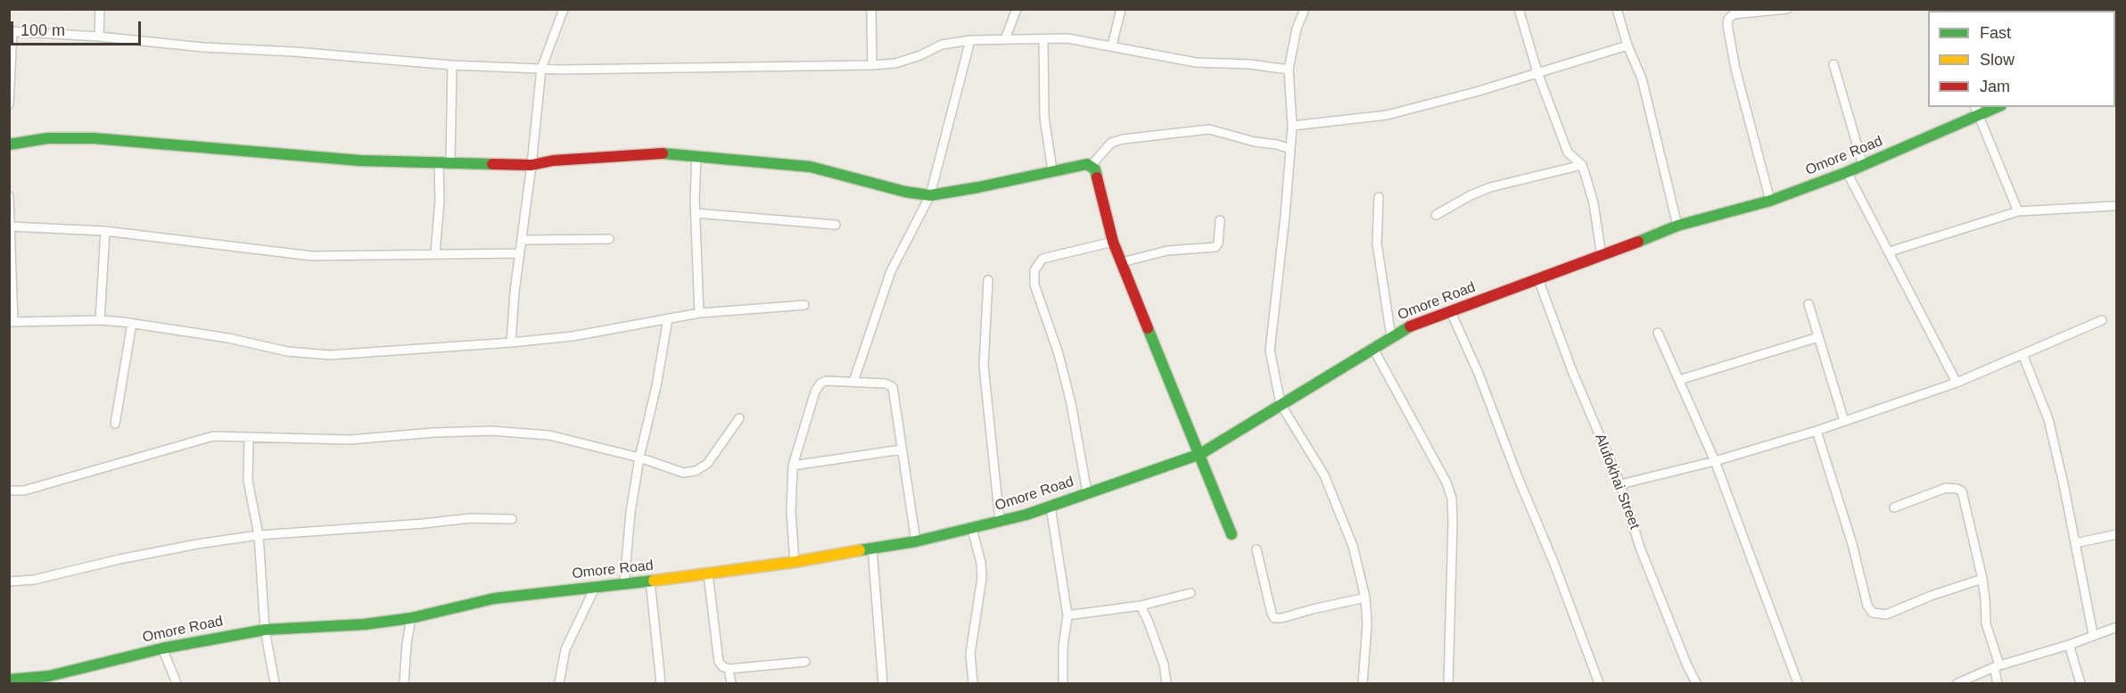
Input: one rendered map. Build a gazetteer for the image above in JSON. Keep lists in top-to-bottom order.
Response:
{
  "streets": {
    "street": ["Omore Road", "Alufokhai Street"]
  },
  "crossings": [
    ["Omore Road", "Alufokhai Street"]
  ],
  "legend": ["Fast", "Slow", "Jam"],
  "scale_bar": "100 m"
}
